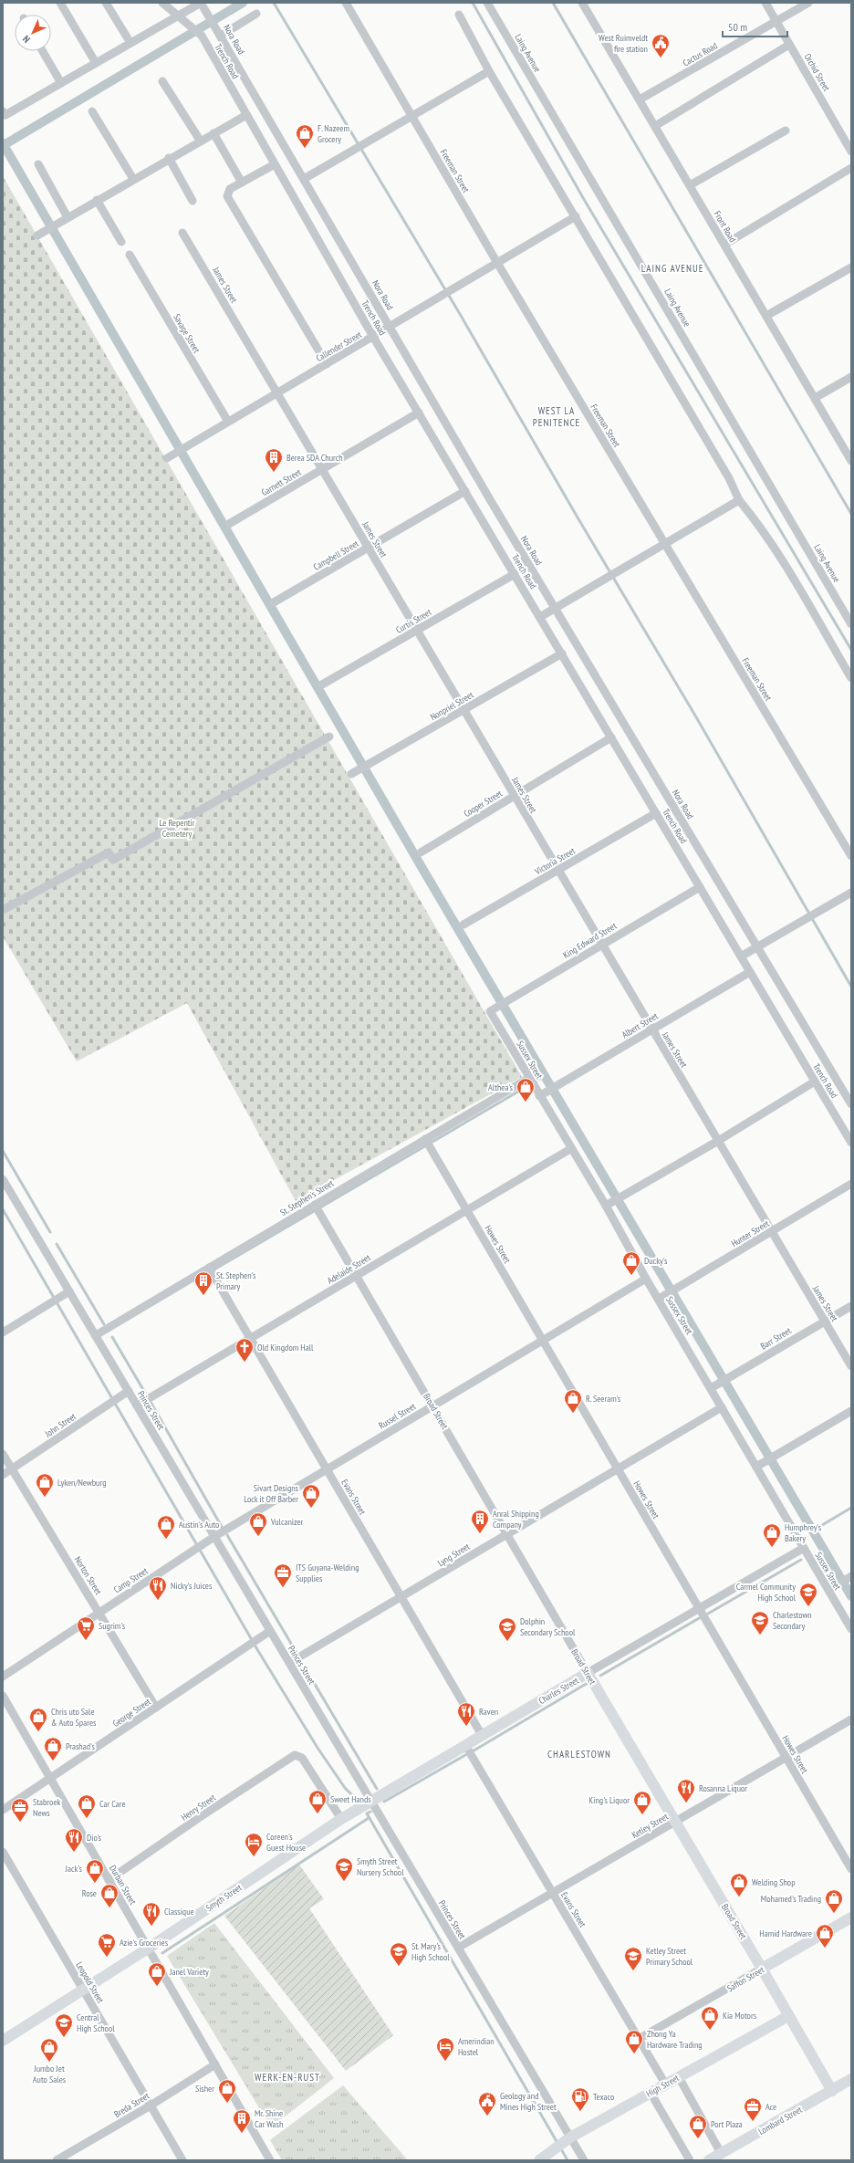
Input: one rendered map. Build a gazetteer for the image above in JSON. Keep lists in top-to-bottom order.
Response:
{
  "streets": {
    "main road": [
      "Broad Street",
      "Charles Street",
      "Smyth Street",
      "Saffon Street",
      "High Street",
      "Lombard Street"
    ],
    "street": [
      "Nora Road",
      "Laing Avenue",
      "Cactus Road",
      "Trench Road",
      "Orchid Street",
      "Freeman Street",
      "Front Road",
      "James Street",
      "Savage Street",
      "Callender Street",
      "Garnett Street",
      "Campbell Street",
      "Curtis Street",
      "Nonpriel Street",
      "Cooper Street",
      "Victoria Street",
      "King Edward Street",
      "Albert Street",
      "Sussex Street",
      "St. Stephen's Street",
      "Hunter Street",
      "Howes Street",
      "Adelaide Street",
      "Barr Street",
      "Princes Street",
      "Russel Street",
      "John Street",
      "Evans Street",
      "Lyng Street",
      "Norton Street",
      "Camp Street",
      "George Street",
      "Henry Street",
      "Ketley Street",
      "Durban Street",
      "Leopold Street",
      "Breda Street"
    ]
  },
  "crossings": [
    ["Nora Road", "Callender Street"],
    ["Cactus Road", "Orchid Street"],
    ["Cactus Road", "Front Road"],
    ["Trench Road", "Callender Street"],
    ["Trench Road", "Garnett Street"],
    ["Trench Road", "Campbell Street"],
    ["Trench Road", "Curtis Street"],
    ["Trench Road", "Nonpriel Street"],
    ["Trench Road", "Cooper Street"],
    ["Trench Road", "Victoria Street"],
    ["Trench Road", "King Edward Street"],
    ["Trench Road", "Albert Street"],
    ["Freeman Street", "Callender Street"],
    ["James Street", "Callender Street"],
    ["James Street", "Garnett Street"],
    ["James Street", "Campbell Street"],
    ["James Street", "Curtis Street"],
    ["James Street", "Nonpriel Street"],
    ["James Street", "Cooper Street"],
    ["James Street", "Victoria Street"],
    ["James Street", "King Edward Street"],
    ["James Street", "Albert Street"],
    ["James Street", "Hunter Street"],
    ["James Street", "Barr Street"],
    ["Savage Street", "Callender Street"],
    ["King Edward Street", "Sussex Street"],
    ["Albert Street", "Sussex Street"],
    ["Sussex Street", "St. Stephen's Street"],
    ["Sussex Street", "Hunter Street"],
    ["Sussex Street", "Adelaide Street"],
    ["Sussex Street", "Barr Street"],
    ["Sussex Street", "Russel Street"],
    ["Sussex Street", "Lyng Street"],
    ["Sussex Street", "Charles Street"],
    ["St. Stephen's Street", "Howes Street"],
    ["St. Stephen's Street", "Princes Street"],
    ["St. Stephen's Street", "Broad Street"],
    ["St. Stephen's Street", "Evans Street"],
    ["Howes Street", "Adelaide Street"],
    ["Howes Street", "Russel Street"],
    ["Howes Street", "Lyng Street"],
    ["Howes Street", "Charles Street"],
    ["Howes Street", "Ketley Street"],
    ["Adelaide Street", "Princes Street"],
    ["Adelaide Street", "Broad Street"],
    ["Adelaide Street", "Evans Street"],
    ["Princes Street", "Russel Street"],
    ["Princes Street", "John Street"],
    ["Princes Street", "Lyng Street"],
    ["Princes Street", "Camp Street"],
    ["Princes Street", "Charles Street"],
    ["Princes Street", "George Street"],
    ["Princes Street", "Ketley Street"],
    ["Princes Street", "Smyth Street"],
    ["Princes Street", "High Street"],
    ["Broad Street", "Russel Street"],
    ["Broad Street", "Lyng Street"],
    ["Broad Street", "Charles Street"],
    ["Broad Street", "Ketley Street"],
    ["Broad Street", "Saffon Street"],
    ["Broad Street", "High Street"],
    ["Broad Street", "Lombard Street"],
    ["Russel Street", "Evans Street"],
    ["Russel Street", "Camp Street"],
    ["John Street", "Norton Street"],
    ["Evans Street", "Lyng Street"],
    ["Evans Street", "Charles Street"],
    ["Evans Street", "Ketley Street"],
    ["Evans Street", "Saffon Street"],
    ["Evans Street", "High Street"],
    ["Norton Street", "Camp Street"],
    ["Norton Street", "George Street"],
    ["Charles Street", "Smyth Street"],
    ["George Street", "Durban Street"],
    ["Henry Street", "Durban Street"],
    ["Henry Street", "Smyth Street"],
    ["Durban Street", "Smyth Street"],
    ["Durban Street", "Breda Street"],
    ["Smyth Street", "Leopold Street"],
    ["Leopold Street", "Breda Street"]
  ],
  "districts": [
    "LAING AVENUE",
    "WEST LA PENITENCE",
    "CHARLESTOWN",
    "WERK-EN-RUST"
  ],
  "parks": ["Le Repentir Cemetery"],
  "places": {
    "public building": ["West Ruimveldt fire station", "Geology and Mines High Street"],
    "shop": [
      "F. Nazeem Grocery",
      "Althea's",
      "Ducky's",
      "R. Seeram’s",
      "Lyken/Newburg",
      "Sivart Designs Lock it Off Barber",
      "Vulcanizer",
      "Austin's Auto",
      "Humphrey's Bakery",
      "Chris uto Sale & Auto Spares",
      "Prashad's",
      "Sweet Hands",
      "King's Liquor",
      "Car Care",
      "Jack's",
      "Welding Shop",
      "Rose",
      "Mohamed's Trading",
      "Hamid Hardware",
      "Janel Variety",
      "Kia Motors",
      "Zhong Ya Hardware Trading",
      "Jumbo Jet Auto Sales",
      "Sisher",
      "Port Plaza"
    ],
    "building": [
      "Berea SDA Church",
      "St. Stephen's Primary",
      "Anral Shipping Company",
      "Mr. Shine Car Wash"
    ],
    "church": ["Old Kingdom Hall"],
    "office": ["ITS Guyana-Welding Supplies", "Stabroek News", "Ace"],
    "restaurant": [
      "Nicky's Juices",
      "Raven",
      "Rosanna Liquor",
      "Dio's",
      "Classique"
    ],
    "school or university": [
      "Carmel Community High School",
      "Charlestown Secondary",
      "Dolphin Secondary School",
      "Smyth Street Nursery School",
      "St. Mary's High School",
      "Ketley Street Primary School",
      "Central High School"
    ],
    "supermarket": ["Sugrim's", "Azie's Groceries"],
    "hotel": ["Coreen's Guest House", "Amerindian Hostel"],
    "fuel station": ["Texaco"]
  },
  "scale_bar": "50 m",
  "north": "bottom left"
}
